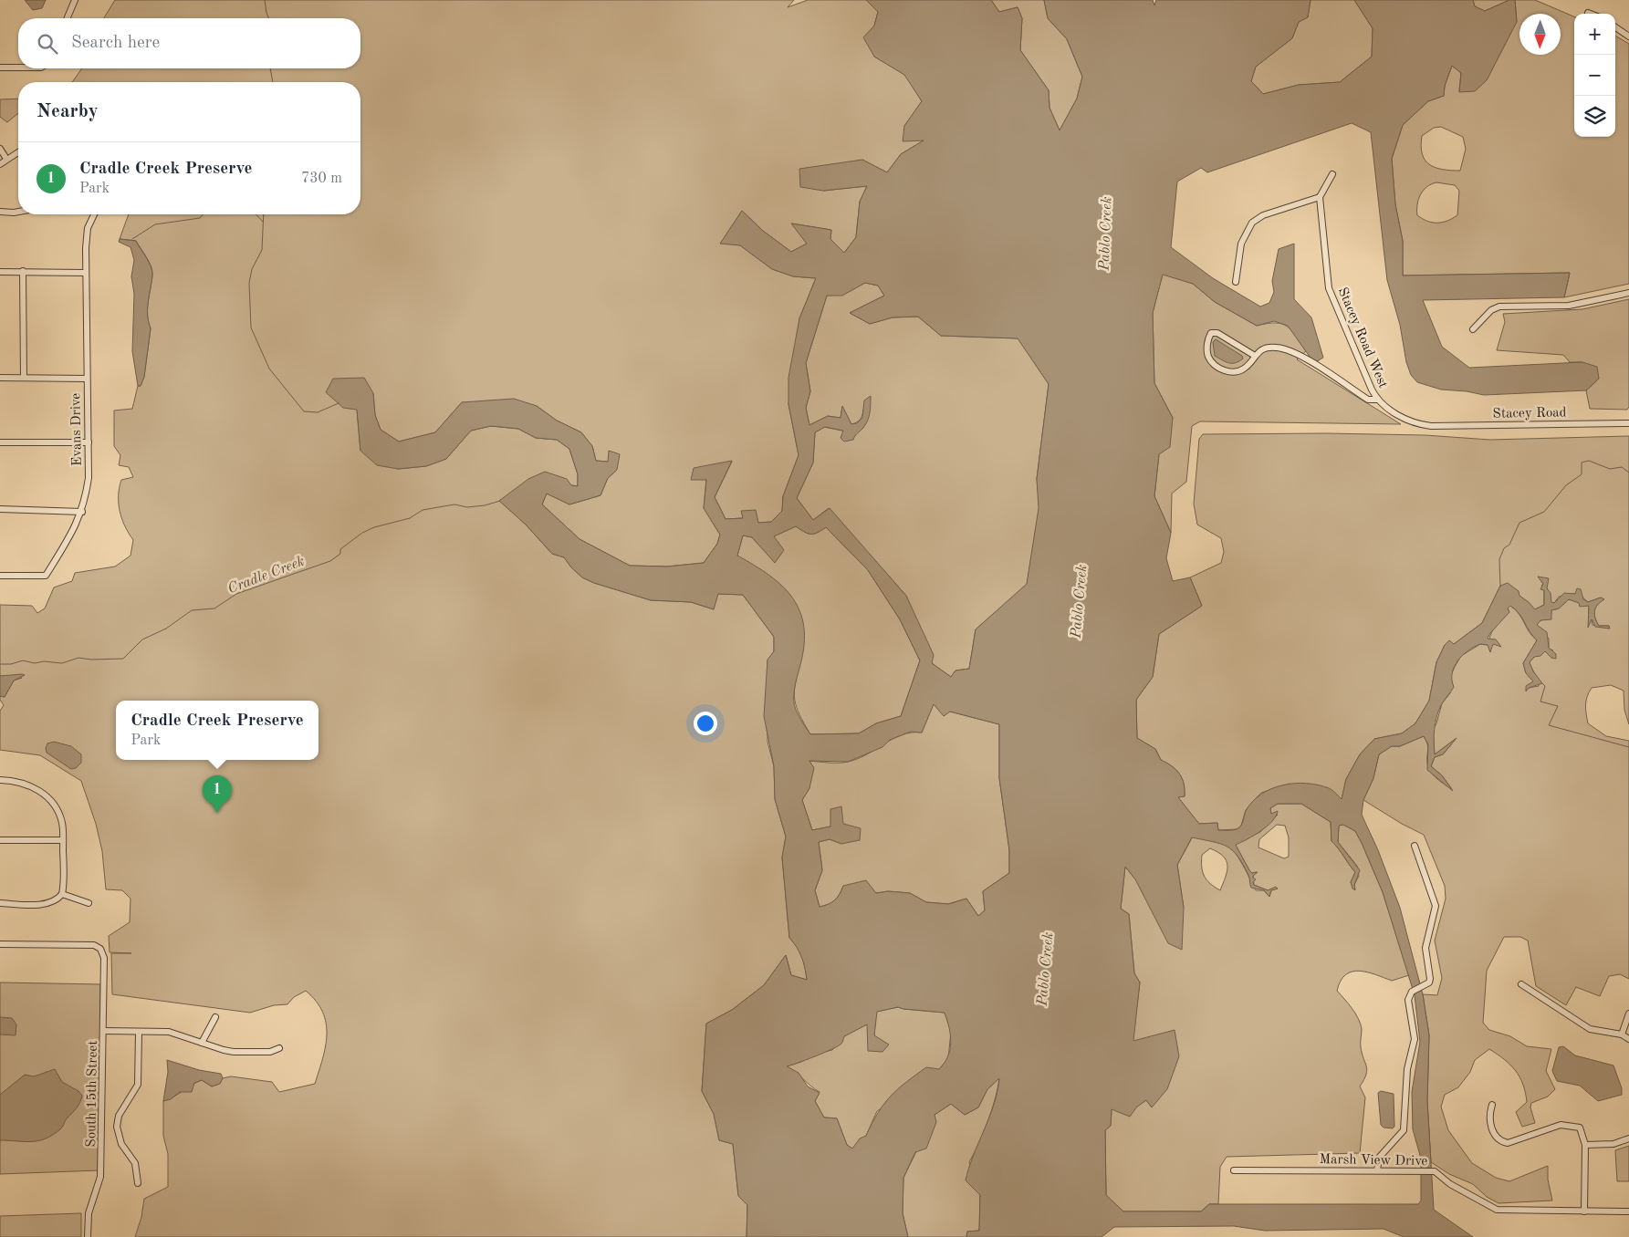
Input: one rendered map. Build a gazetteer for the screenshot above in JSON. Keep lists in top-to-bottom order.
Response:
{
  "streets": {
    "street": [
      "Stacey Road West",
      "Stacey Road",
      "Evans Drive",
      "South 15th Street",
      "Marsh View Drive"
    ]
  },
  "crossings": [
    ["Stacey Road West", "Stacey Road"]
  ],
  "water": ["Pablo Creek", "Cradle Creek"],
  "north": "bottom",
  "page": {
    "map_buttons": ["+", "−"],
    "search": "Search here",
    "heading": "Nearby",
    "list": [
      {
        "mark": "1",
        "name": "Cradle Creek Preserve",
        "note": "Park",
        "value": "730 m"
      }
    ],
    "popup": ["Cradle Creek Preserve", "Park"],
    "pins": "1"
  }
}
